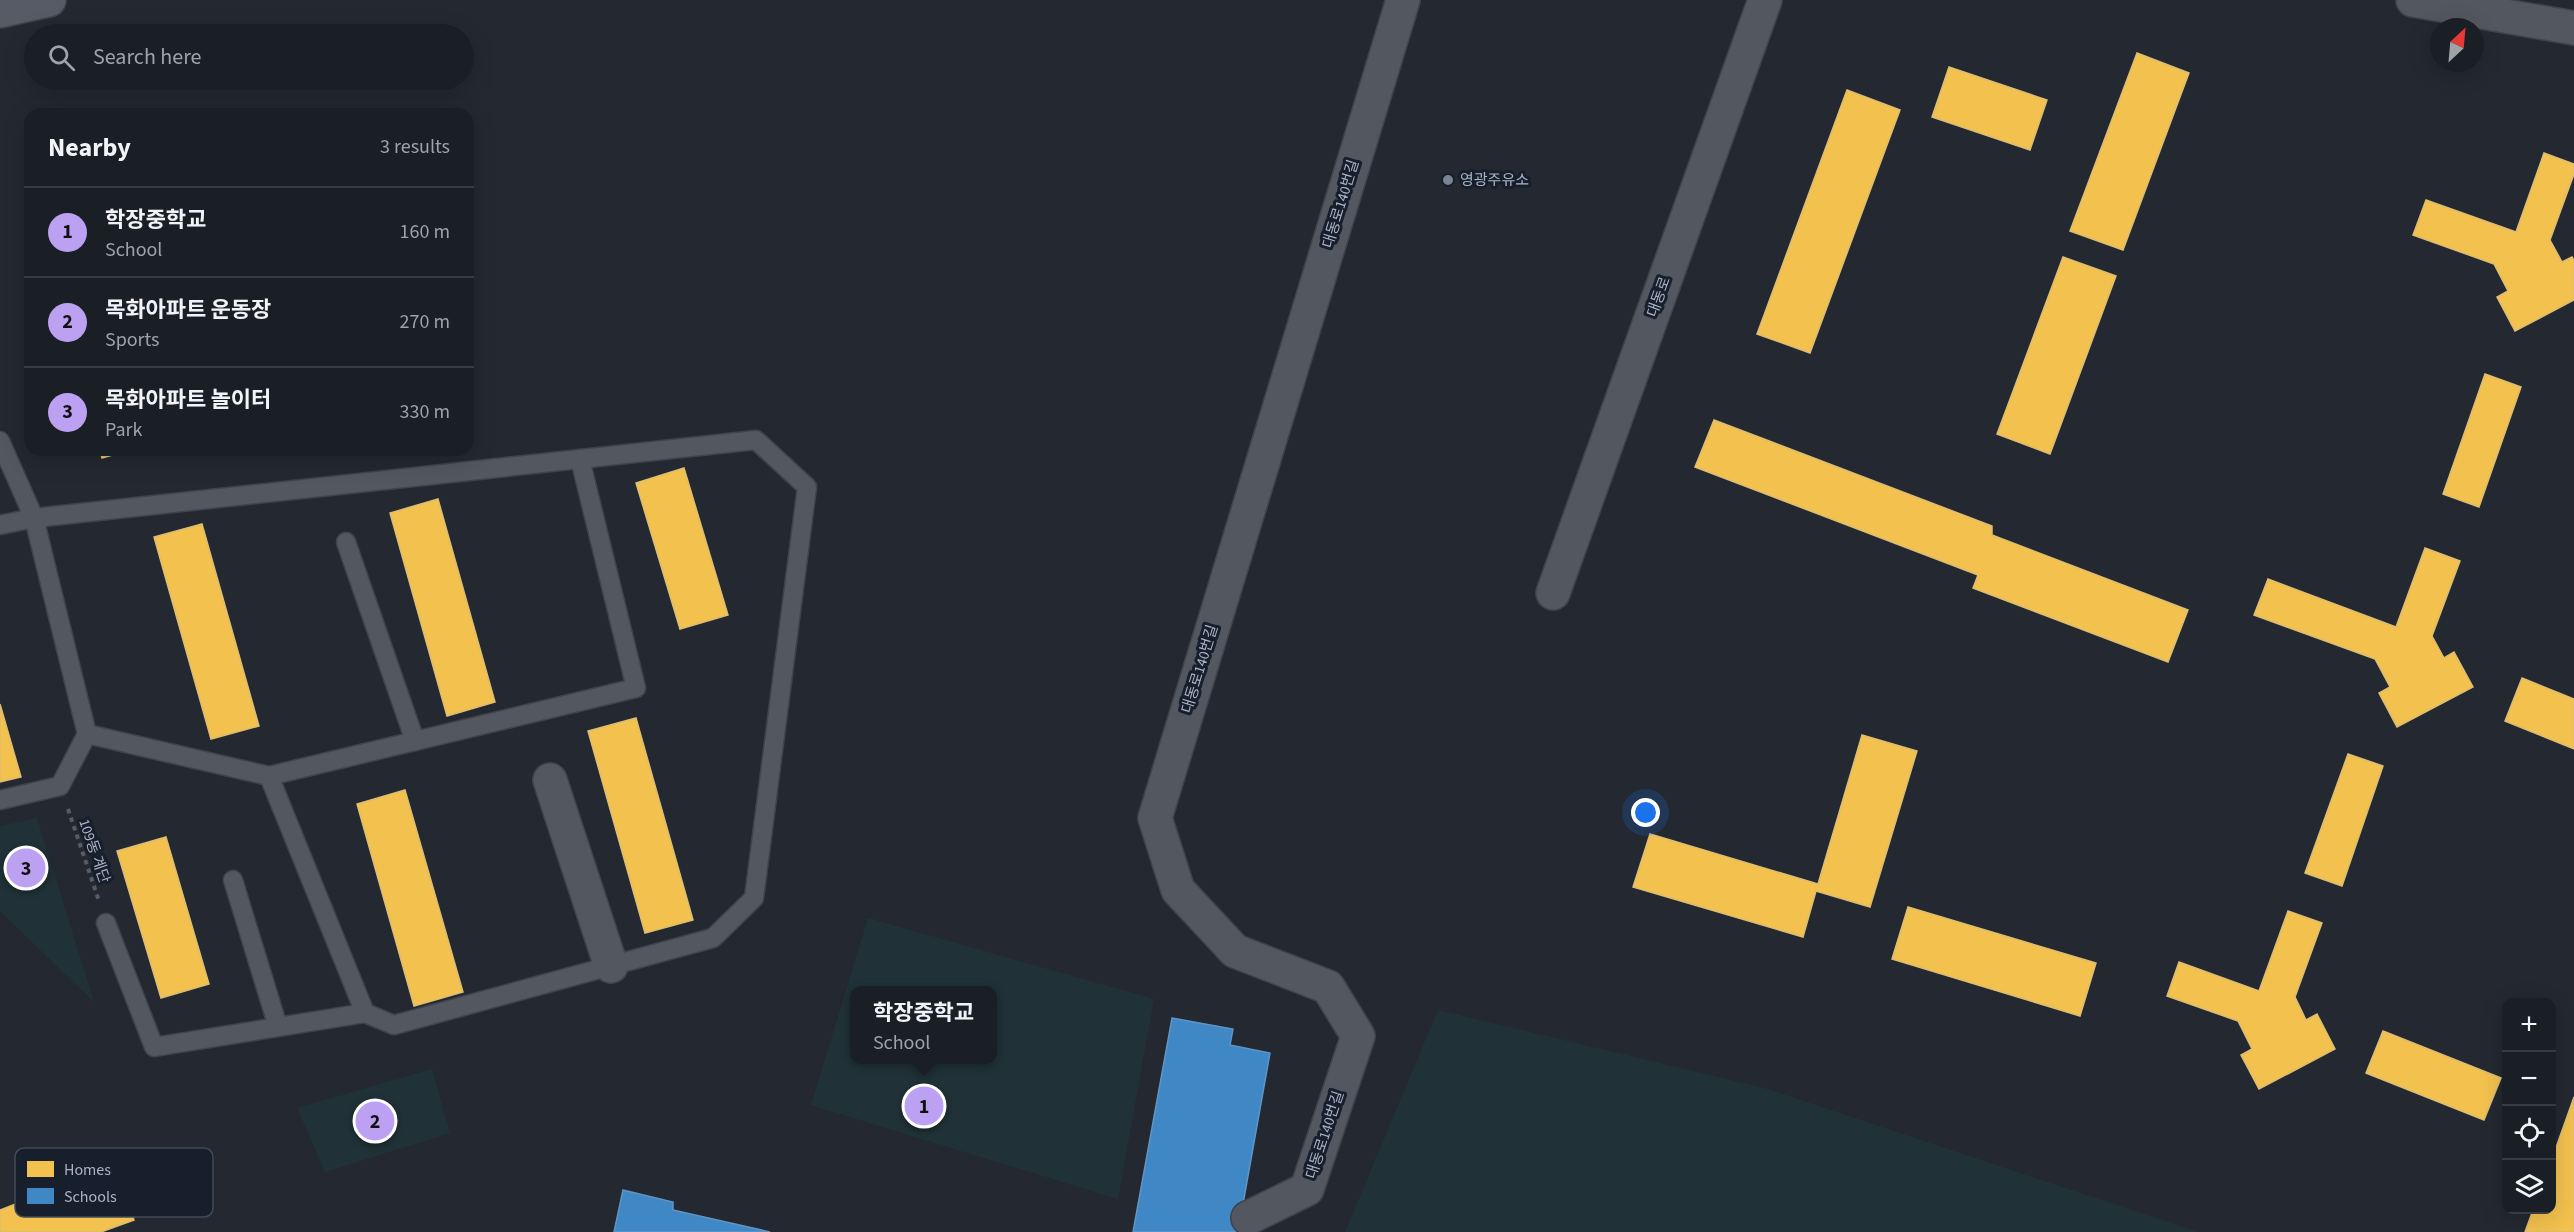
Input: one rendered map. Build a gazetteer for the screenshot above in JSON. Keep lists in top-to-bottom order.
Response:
{
  "streets": {
    "street": ["대동로140번길", "대동로"],
    "path": ["109동 계단"]
  },
  "places": ["영광주유소"],
  "legend": ["Homes", "Schools"],
  "north": "top right",
  "page": {
    "search": "Search here",
    "heading": ["Nearby", "3 results"],
    "list": [
      {
        "mark": "1",
        "name": "학장중학교",
        "note": "School",
        "value": "160 m"
      },
      {
        "mark": "2",
        "name": "목화아파트 운동장",
        "note": "Sports",
        "value": "270 m"
      },
      {
        "mark": "3",
        "name": "목화아파트 놀이터",
        "note": "Park",
        "value": "330 m"
      }
    ],
    "pins": ["3", "1", "2"],
    "popup": ["학장중학교", "School"],
    "map_buttons": ["+", "−"]
  }
}
